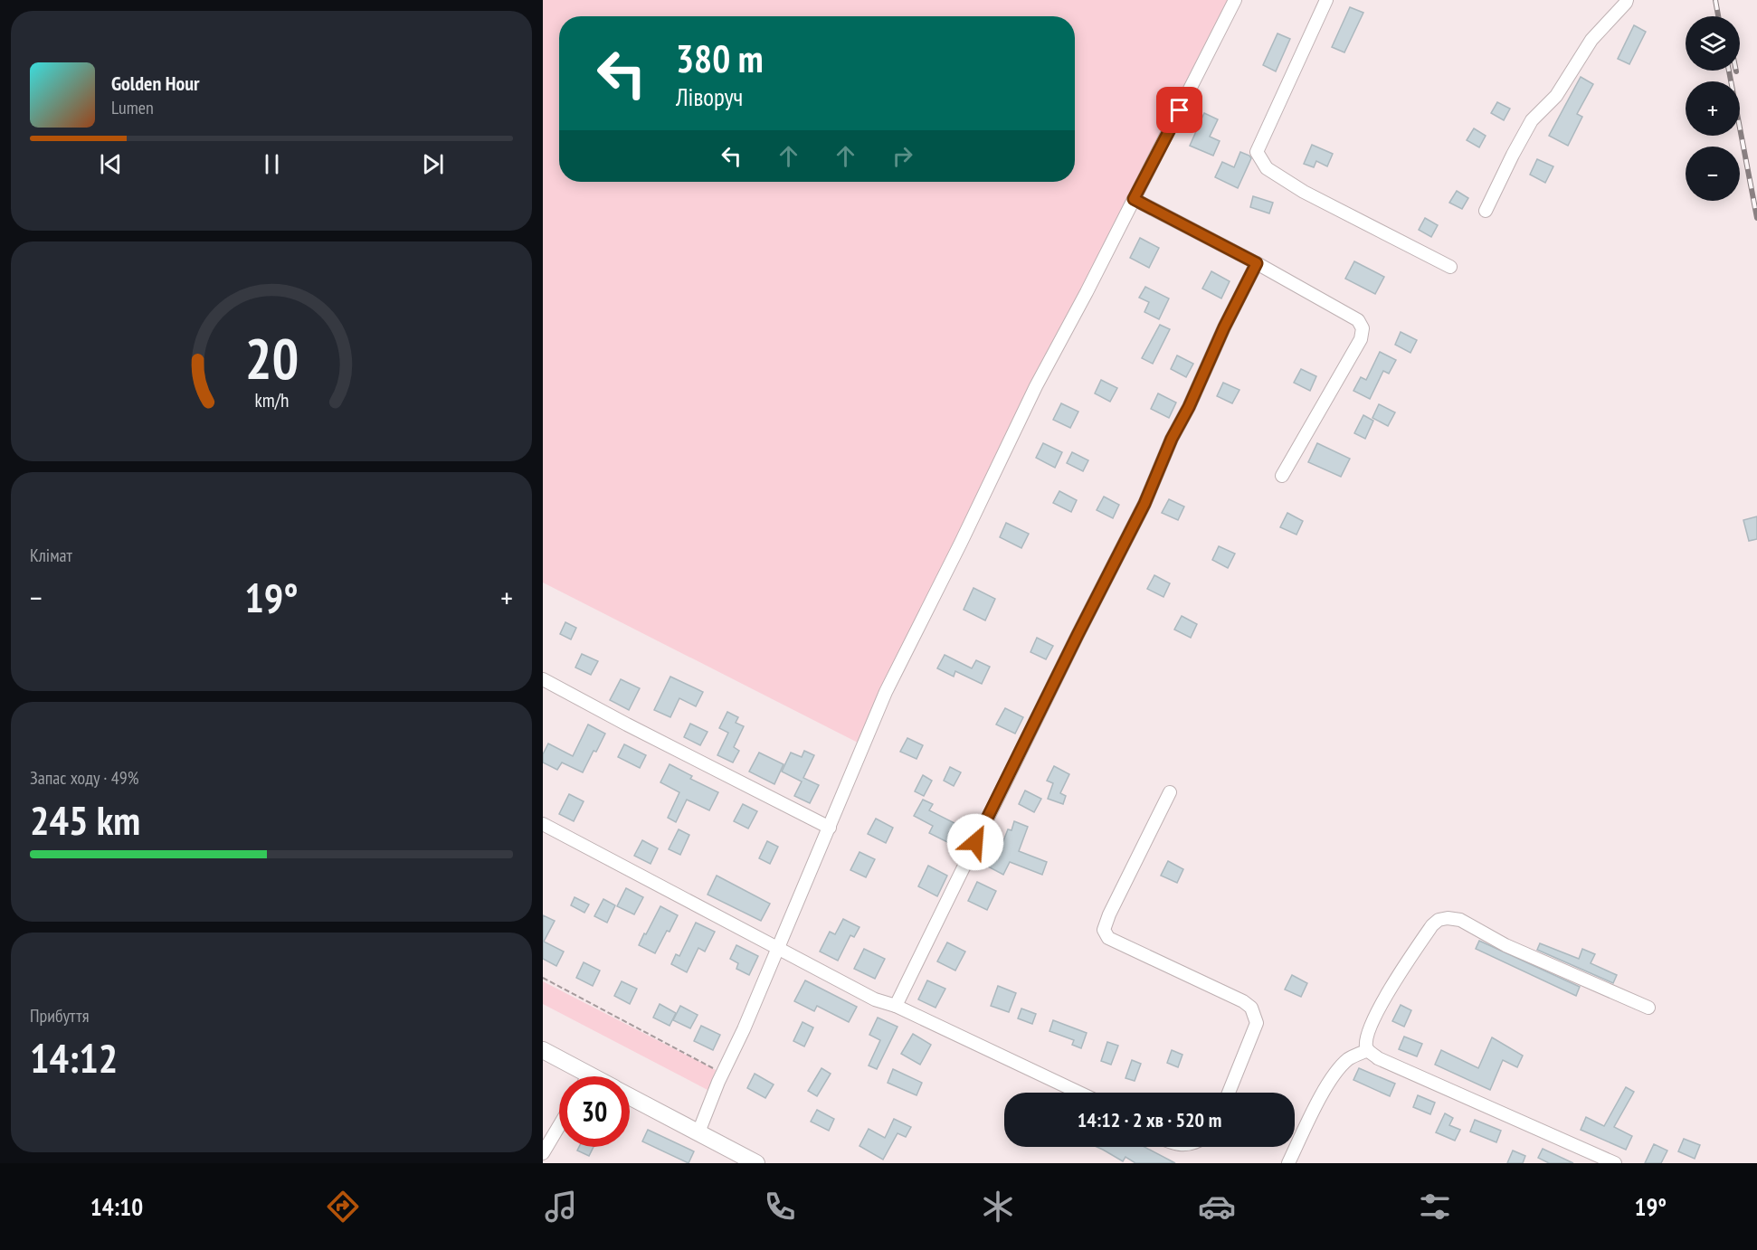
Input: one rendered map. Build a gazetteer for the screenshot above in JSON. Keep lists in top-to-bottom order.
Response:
{
  "page": {
    "map_buttons": ["+", "−"],
    "turn": ["380 m", "Ліворуч"],
    "song": ["Golden Hour", "Lumen"],
    "tile": [
      "Клімат",
      ["Запас ходу · 49%", "245 km"],
      ["Прибуття", "14:12"]
    ],
    "heat": ["−", "19°", "+"],
    "limit": "30",
    "trip": "14:12 · 2 хв · 520 m",
    "tabs": ["14:10", "19°"],
    "gauge": ["20", "km/h"]
  }
}
